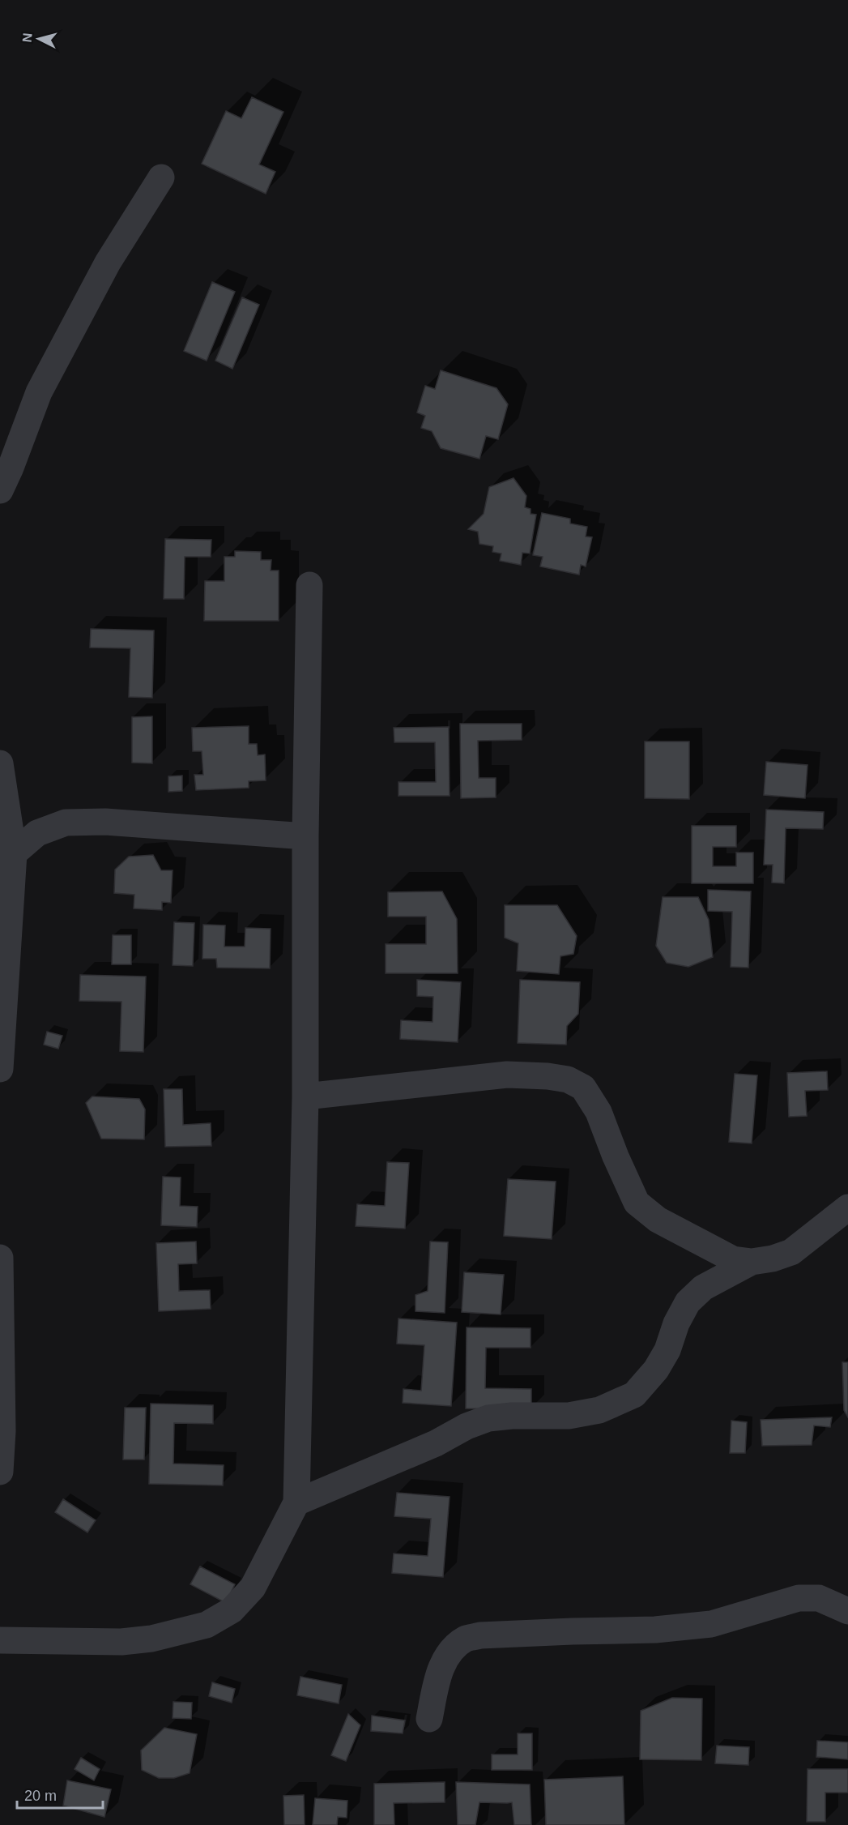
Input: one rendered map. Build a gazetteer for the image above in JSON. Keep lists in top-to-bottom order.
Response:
{
  "scale_bar": "20 m",
  "north": "left"
}
